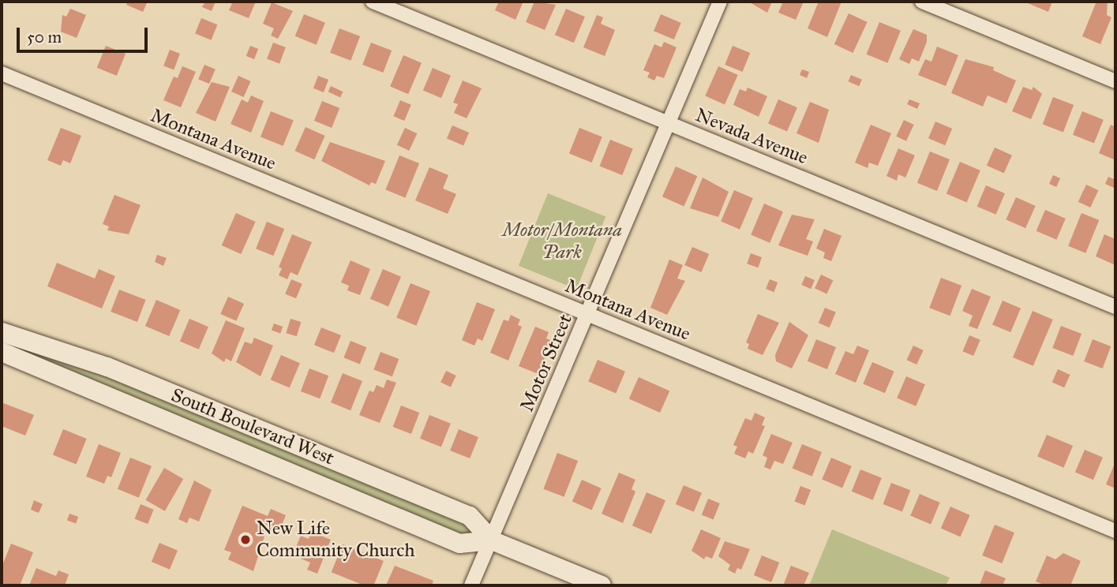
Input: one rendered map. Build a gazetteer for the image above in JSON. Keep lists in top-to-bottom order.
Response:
{
  "streets": {
    "street": [
      "Nevada Avenue",
      "Montana Avenue",
      "Motor Street",
      "South Boulevard West"
    ]
  },
  "crossings": [
    ["Nevada Avenue", "Motor Street"],
    ["Montana Avenue", "Motor Street"],
    ["Motor Street", "South Boulevard West"]
  ],
  "parks": ["Motor/Montana Park"],
  "places": ["New Life Community Church"],
  "scale_bar": "50 m"
}
